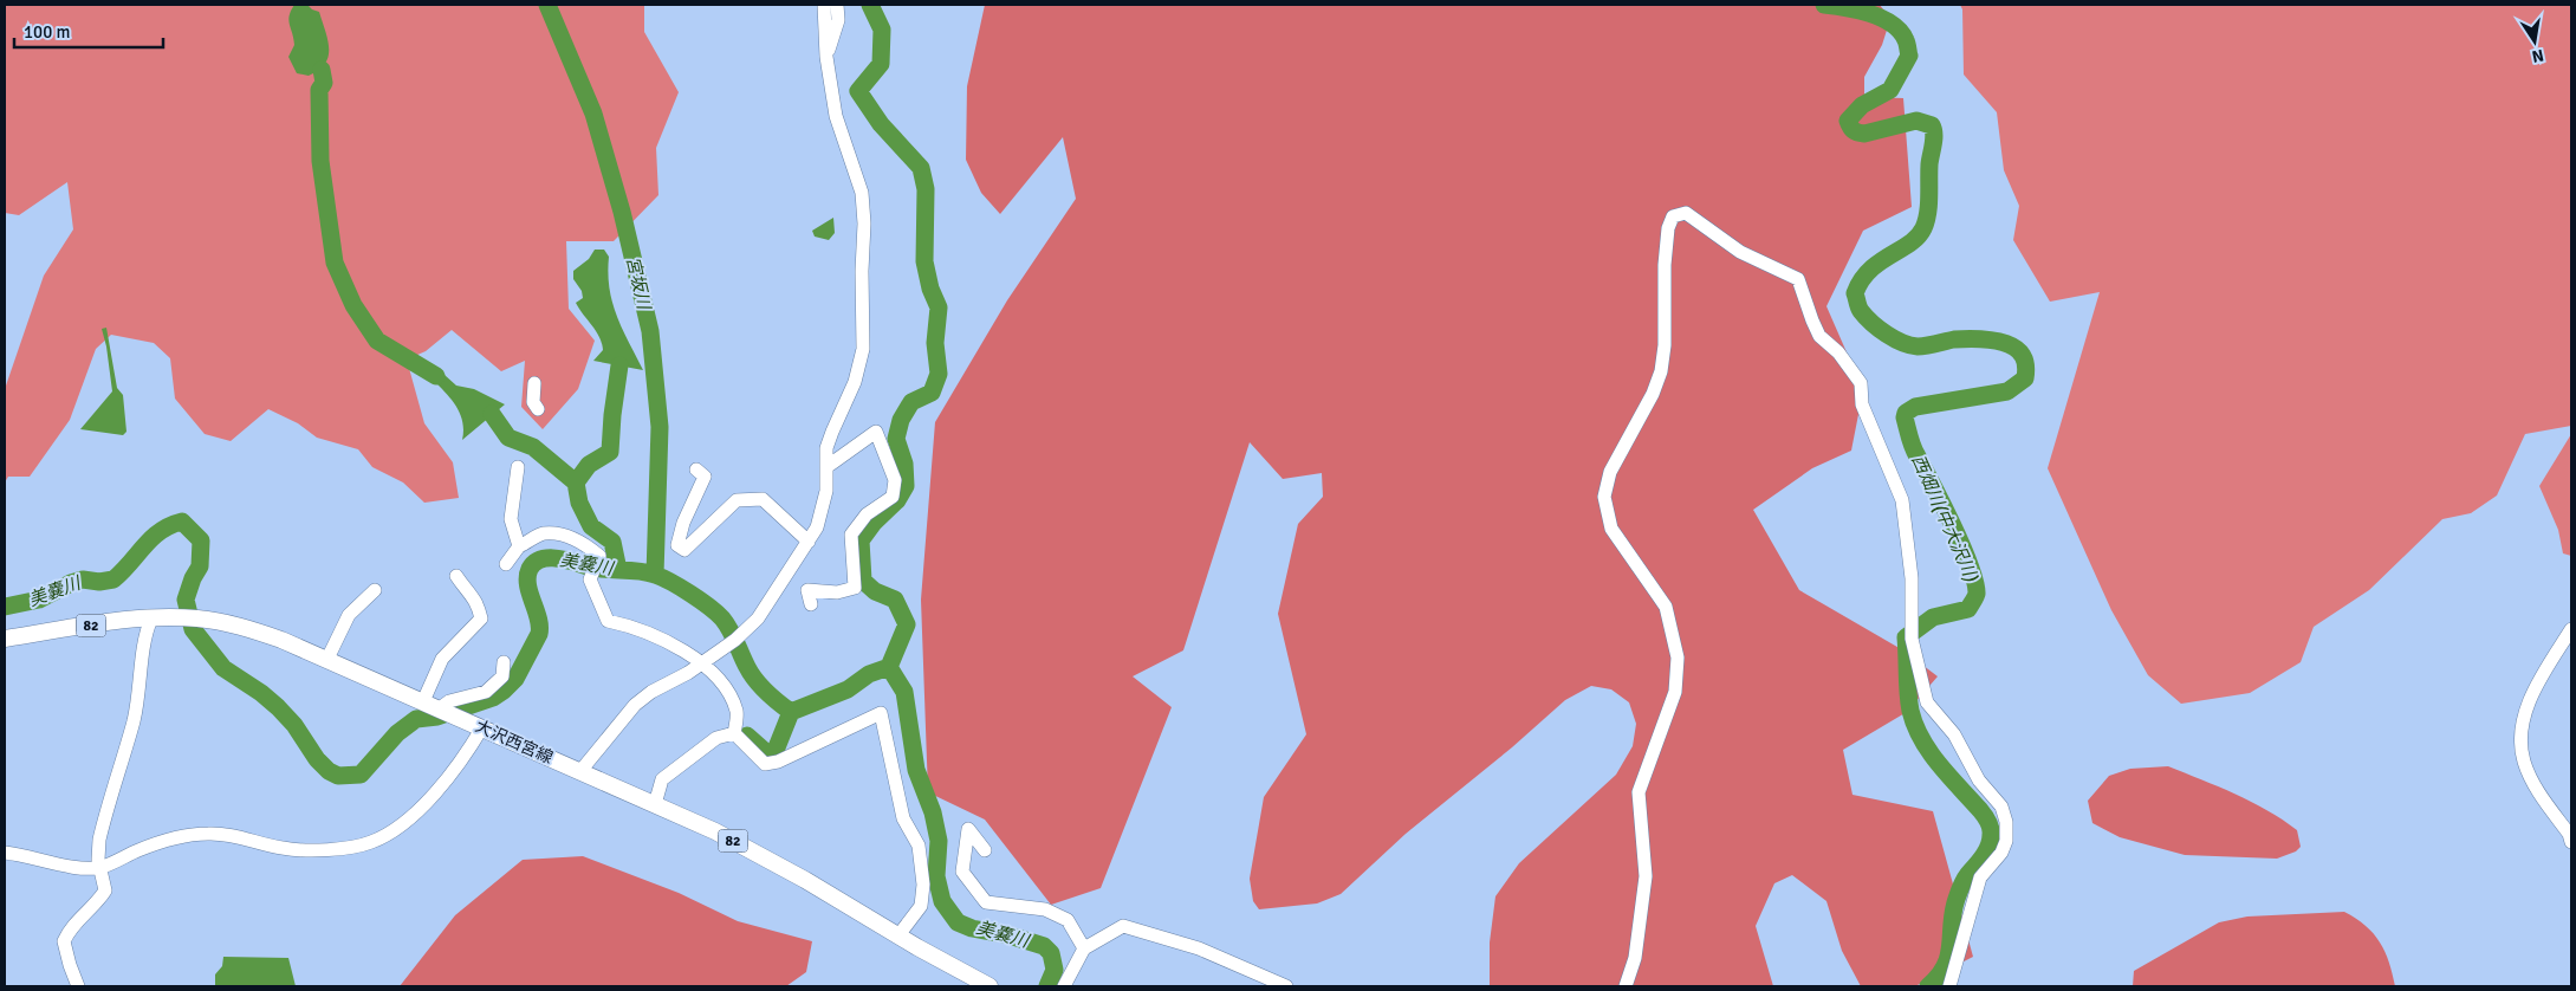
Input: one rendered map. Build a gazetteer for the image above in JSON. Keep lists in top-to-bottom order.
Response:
{
  "streets": {
    "main road": ["82", "大沢西宮線"]
  },
  "water": ["宮坂川", "西畑川(中大沢川)", "美嚢川"],
  "scale_bar": "100 m",
  "north": "bottom"
}
